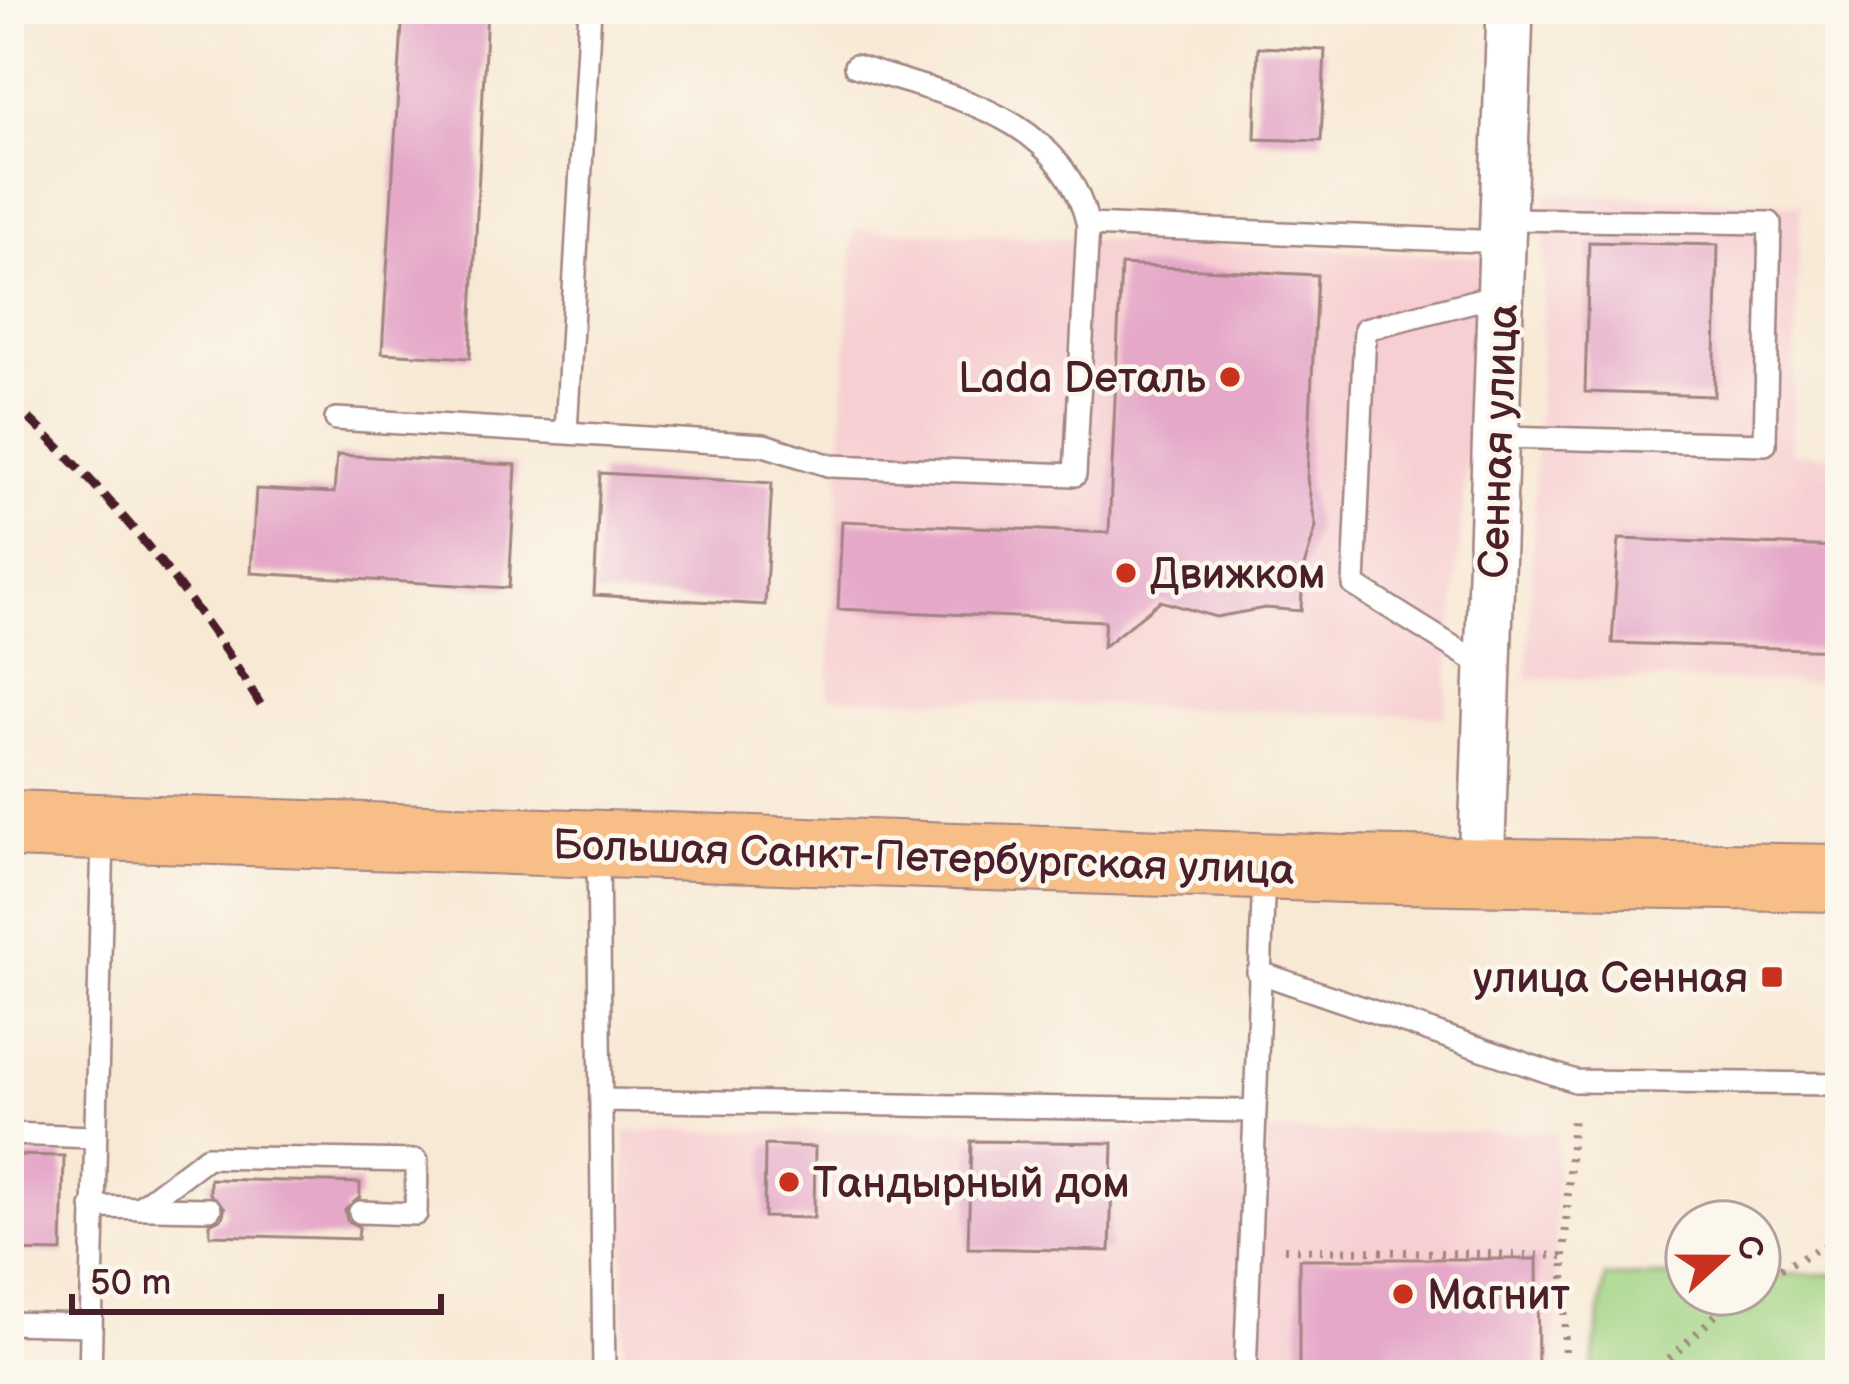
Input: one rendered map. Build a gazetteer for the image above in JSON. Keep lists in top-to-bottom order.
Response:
{
  "streets": {
    "main road": ["Большая Санкт-Петербургская улица"],
    "street": ["Сенная улица"]
  },
  "crossings": [
    ["Сенная улица", "Большая Санкт-Петербургская улица"]
  ],
  "places": {
    "other": [
      "Lada Dеталь",
      "Движком",
      "Тандырный дом",
      "Магнит"
    ],
    "transit": ["улица Сенная"]
  },
  "scale_bar": "50 m",
  "north": "right"
}
